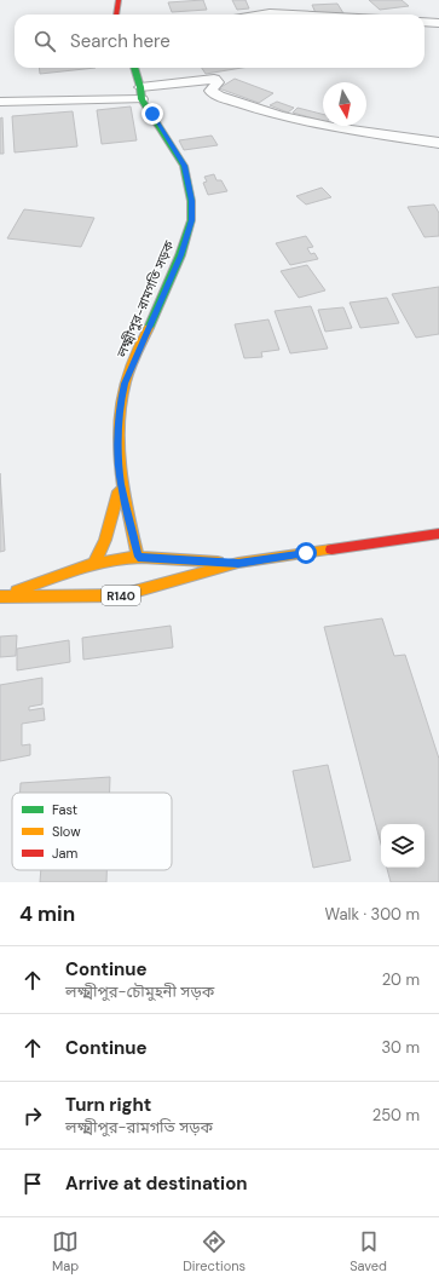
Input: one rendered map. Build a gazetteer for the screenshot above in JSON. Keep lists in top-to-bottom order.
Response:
{
  "streets": {
    "main road": ["লক্ষ্মীপুর-রামগতি সড়ক", "R140"]
  },
  "crossings": [
    ["লক্ষ্মীপুর-রামগতি সড়ক", "R140"]
  ],
  "legend": ["Fast", "Slow", "Jam"],
  "north": "bottom",
  "page": {
    "search": "Search here",
    "heading": ["4 min", "Walk · 300 m"],
    "list": [
      ["Continue", "লক্ষ্মীপুর-চৌমুহনী সড়ক", "20 m"],
      ["Continue", "30 m"],
      ["Turn right", "লক্ষ্মীপুর-রামগতি সড়ক", "250 m"],
      "Arrive at destination"
    ],
    "nav": ["Map", "Directions", "Saved"]
  }
}
